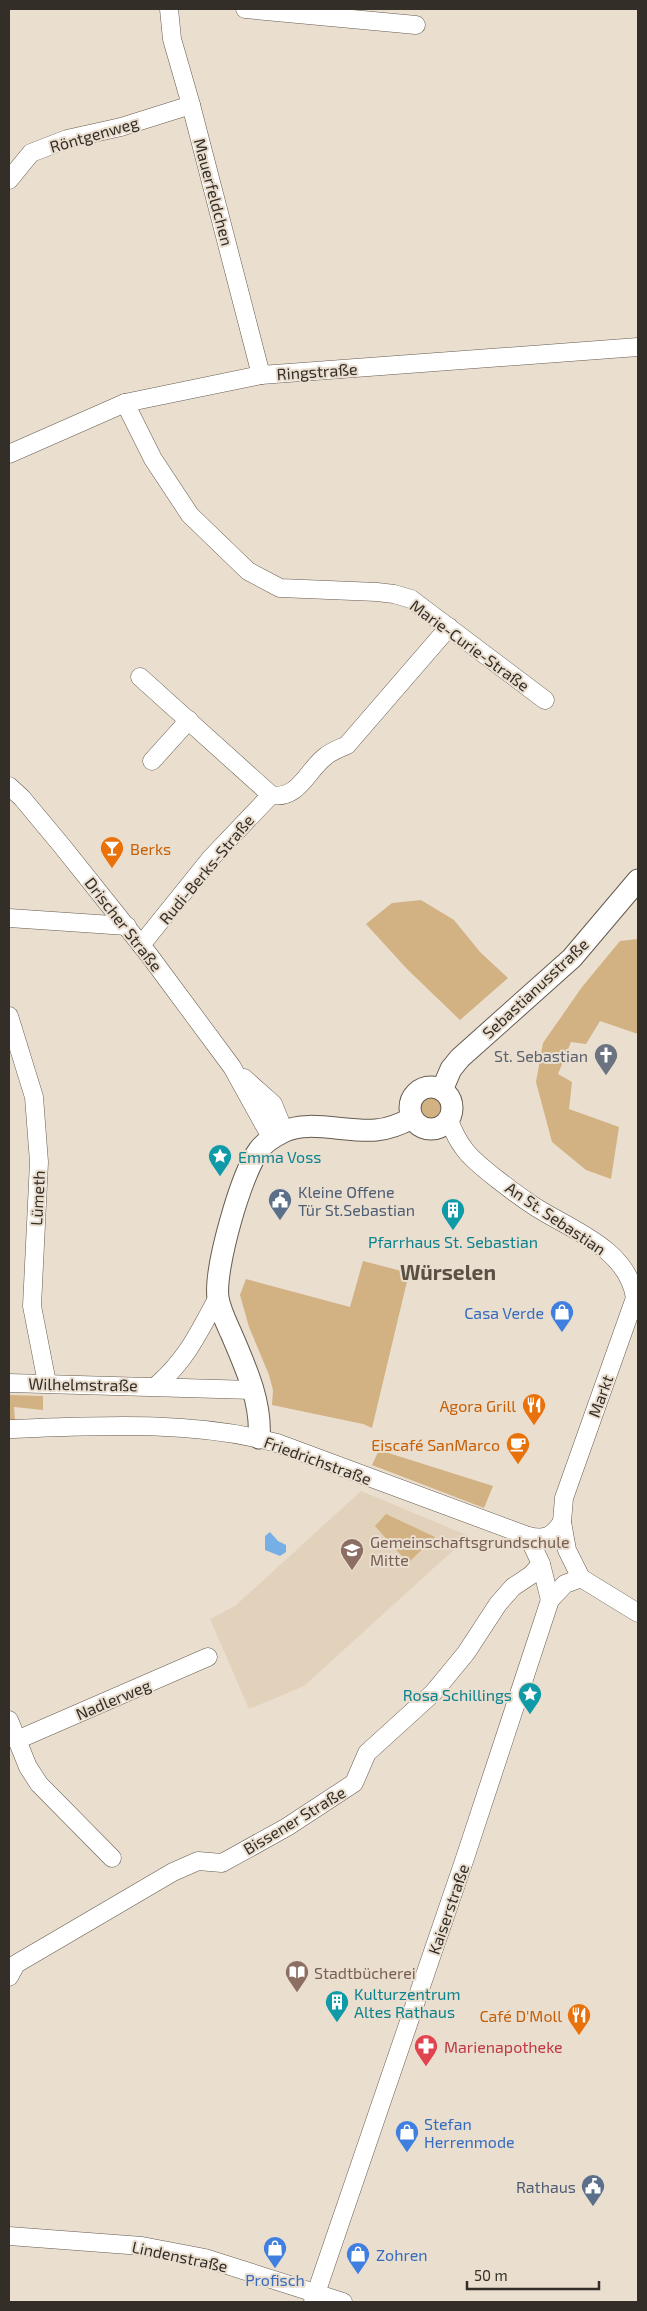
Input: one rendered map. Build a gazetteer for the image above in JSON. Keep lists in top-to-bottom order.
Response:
{
  "streets": {
    "street": [
      "Röntgenweg",
      "Mauerfeldchen",
      "Ringstraße",
      "Marie-Curie-Straße",
      "Rudi-Berks-Straße",
      "Drischer Straße",
      "Sebastianusstraße",
      "Lümeth",
      "An St. Sebastian",
      "Wilhelmstraße",
      "Markt",
      "Friedrichstraße",
      "Nadlerweg",
      "Bissener Straße",
      "Kaiserstraße",
      "Lindenstraße"
    ]
  },
  "crossings": [
    ["Röntgenweg", "Mauerfeldchen"],
    ["Mauerfeldchen", "Ringstraße"],
    ["Ringstraße", "Marie-Curie-Straße"],
    ["Rudi-Berks-Straße", "Drischer Straße"],
    ["Drischer Straße", "Wilhelmstraße"],
    ["Sebastianusstraße", "An St. Sebastian"],
    ["Lümeth", "Wilhelmstraße"],
    ["An St. Sebastian", "Markt"],
    ["Wilhelmstraße", "Friedrichstraße"],
    ["Markt", "Kaiserstraße"],
    ["Kaiserstraße", "Lindenstraße"]
  ],
  "districts": ["Würselen"],
  "places": {
    "bar": ["Berks"],
    "church": ["St. Sebastian"],
    "place": ["Emma Voss", "Rosa Schillings"],
    "public building": ["Kleine Offene Tür St.Sebastian", "Rathaus"],
    "building": ["Pfarrhaus St. Sebastian", "Kulturzentrum Altes Rathaus"],
    "shop": [
      "Casa Verde",
      "Stefan Herrenmode",
      "Profisch",
      "Zohren"
    ],
    "restaurant": ["Agora Grill", "Café D'Moll"],
    "cafe": ["Eiscafé SanMarco"],
    "school or university": ["Gemeinschaftsgrundschule Mitte"],
    "library": ["Stadtbücherei"],
    "pharmacy": ["Marienapotheke"]
  },
  "scale_bar": "50 m"
}
